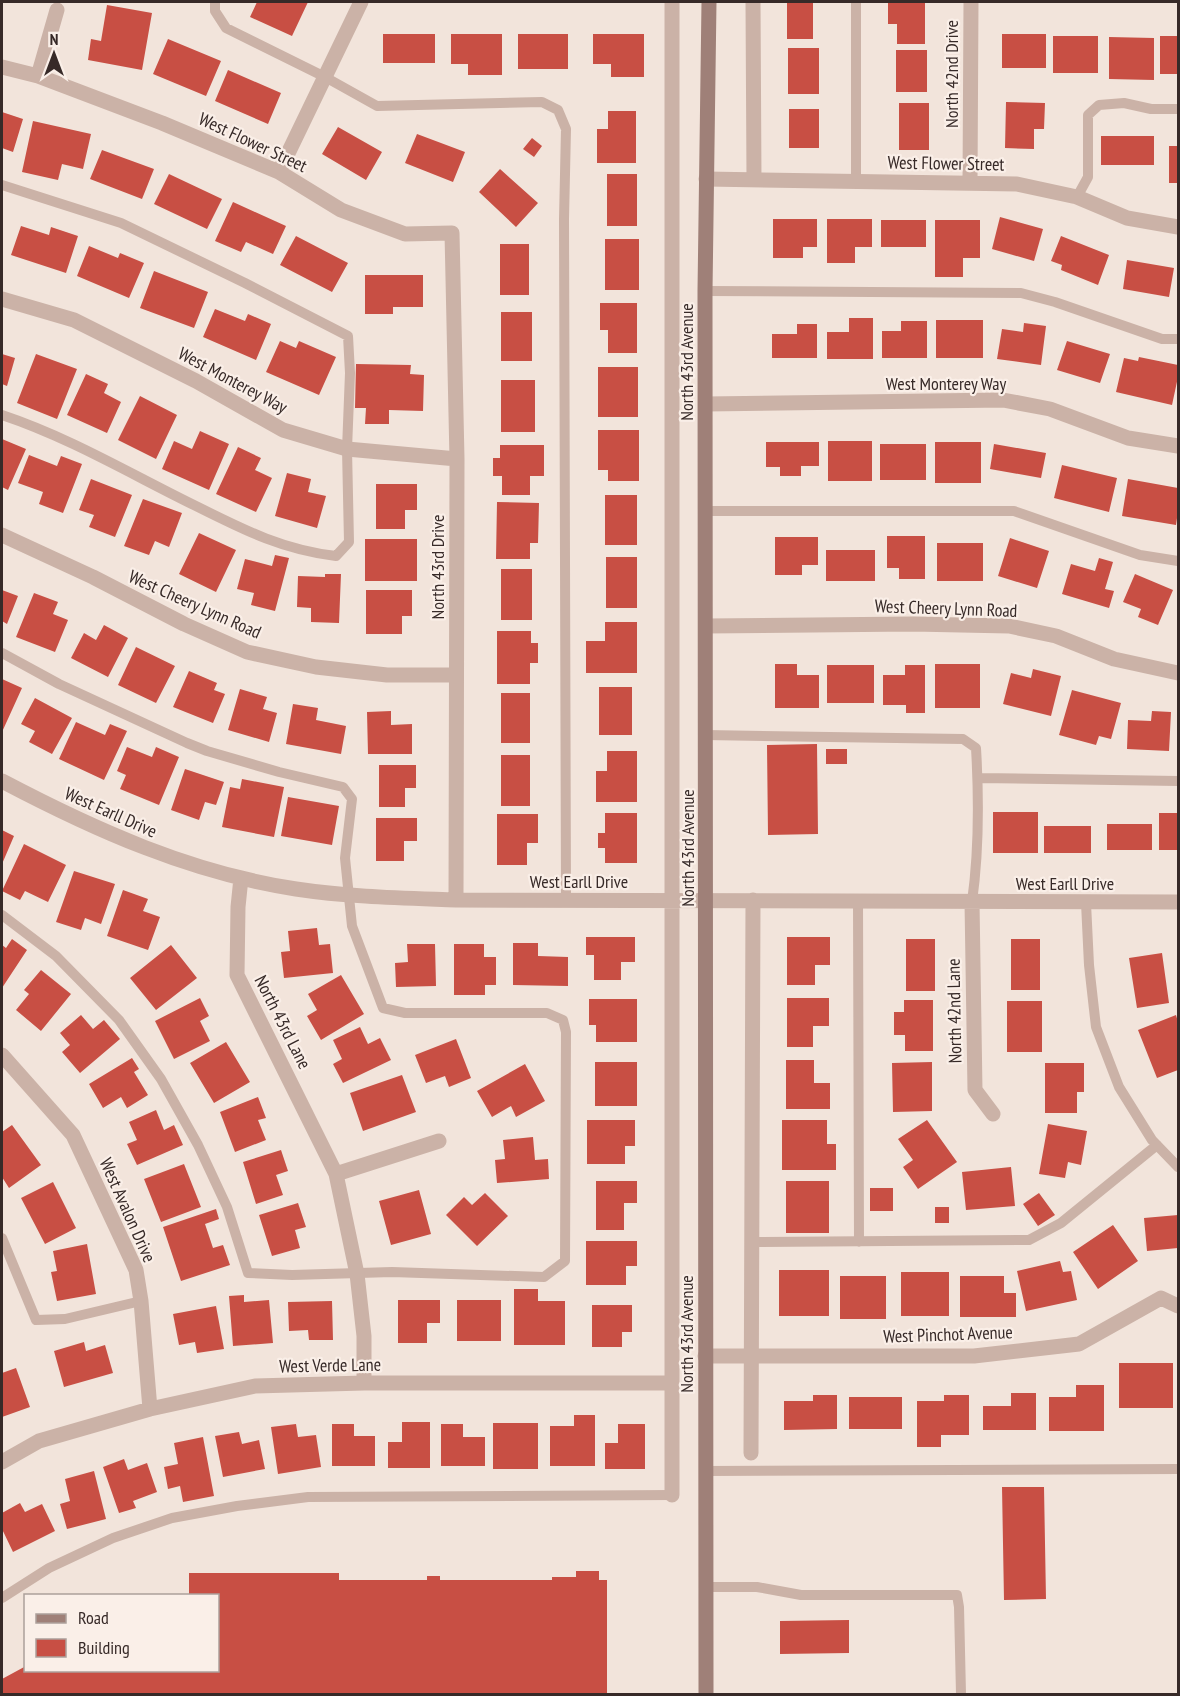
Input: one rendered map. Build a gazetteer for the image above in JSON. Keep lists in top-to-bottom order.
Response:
{
  "streets": {
    "main road": ["North 43rd Avenue"],
    "street": [
      "North 42nd Drive",
      "West Flower Street",
      "West Monterey Way",
      "North 43rd Drive",
      "West Cheery Lynn Road",
      "West Earll Drive",
      "North 42nd Lane",
      "North 43rd Lane",
      "West Avalon Drive",
      "West Pinchot Avenue",
      "West Verde Lane"
    ]
  },
  "crossings": [
    ["North 42nd Drive", "West Flower Street"],
    ["West Flower Street", "North 43rd Avenue"],
    ["West Flower Street", "North 43rd Drive"],
    ["North 43rd Avenue", "West Monterey Way"],
    ["North 43rd Avenue", "West Cheery Lynn Road"],
    ["North 43rd Avenue", "West Earll Drive"],
    ["North 43rd Avenue", "West Pinchot Avenue"],
    ["North 43rd Avenue", "West Verde Lane"],
    ["West Monterey Way", "North 43rd Drive"],
    ["North 43rd Drive", "West Cheery Lynn Road"],
    ["North 43rd Drive", "West Earll Drive"],
    ["West Earll Drive", "North 42nd Lane"],
    ["West Earll Drive", "North 43rd Lane"],
    ["North 43rd Lane", "West Verde Lane"],
    ["West Avalon Drive", "West Verde Lane"]
  ],
  "legend": ["Road", "Building"],
  "north": "top"
}
